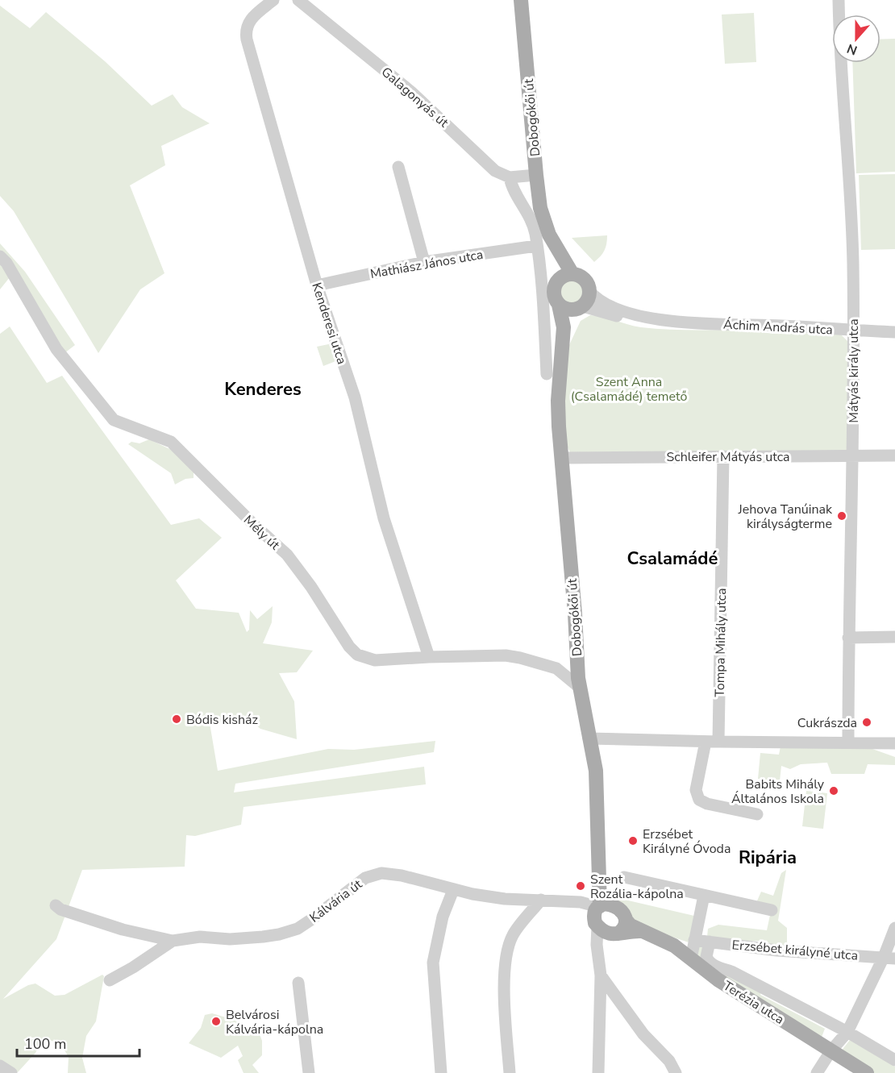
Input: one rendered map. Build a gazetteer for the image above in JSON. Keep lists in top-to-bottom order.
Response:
{
  "streets": {
    "main road": ["Dobogókői út", "Terézia utca"],
    "street": [
      "Galagonyás út",
      "Mathiász János utca",
      "Kenderesi utca",
      "Áchim András utca",
      "Mátyás király utca",
      "Schleifer Mátyás utca",
      "Mély út",
      "Tompa Mihály utca",
      "Kálvária út",
      "Erzsébet királyné utca"
    ]
  },
  "crossings": [
    ["Dobogókői út", "Áchim András utca"],
    ["Dobogókői út", "Schleifer Mátyás utca"],
    ["Dobogókői út", "Mély út"],
    ["Dobogókői út", "Kálvária út"],
    ["Dobogókői út", "Terézia utca"],
    ["Mathiász János utca", "Kenderesi utca"],
    ["Kenderesi utca", "Mély út"],
    ["Áchim András utca", "Mátyás király utca"],
    ["Mátyás király utca", "Schleifer Mátyás utca"],
    ["Schleifer Mátyás utca", "Tompa Mihály utca"],
    ["Kálvária út", "Terézia utca"],
    ["Erzsébet királyné utca", "Terézia utca"]
  ],
  "districts": ["Kenderes", "Csalamádé", "Ripária"],
  "parks": ["Szent Anna (Csalamádé) temető"],
  "places": [
    "Jehova Tanúinak királyságterme",
    "Bódis kisház",
    "Cukrászda",
    "Babits Mihály Általános Iskola",
    "Erzsébet Királyné Óvoda",
    "Szent Rozália-kápolna",
    "Belvárosi Kálvária-kápolna"
  ],
  "scale_bar": "100 m",
  "north": "bottom"
}
